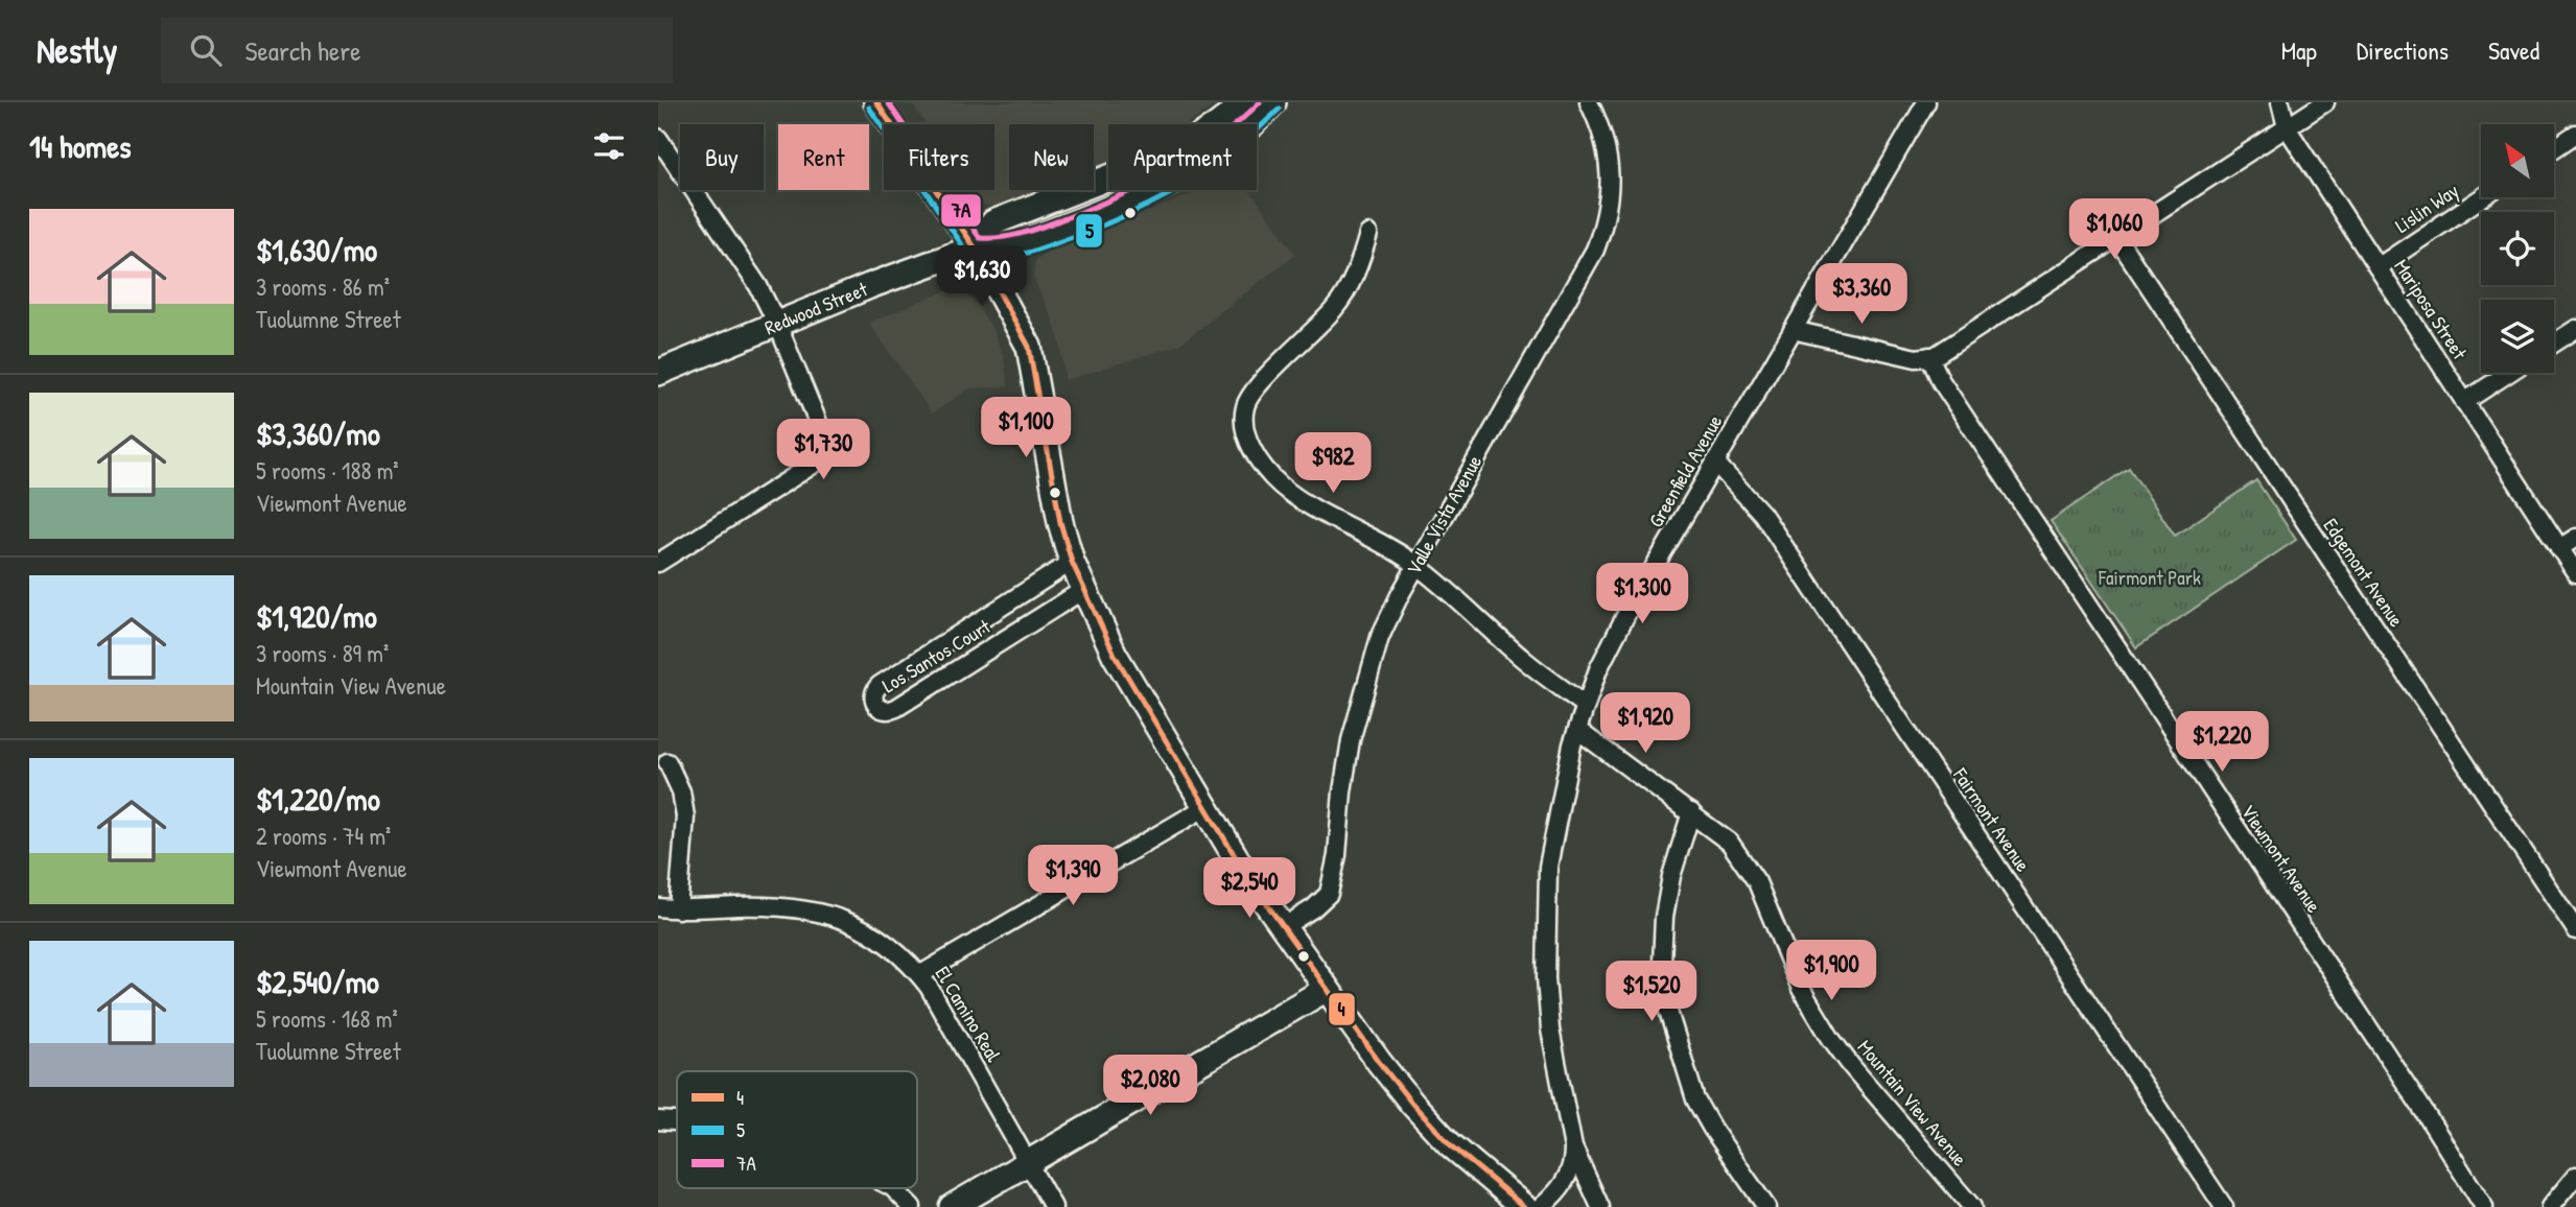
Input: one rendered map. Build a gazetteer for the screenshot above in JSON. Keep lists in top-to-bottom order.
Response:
{
  "streets": {
    "main road": ["Redwood Street"],
    "street": [
      "Lislin Way",
      "Mariposa Street",
      "Greenfield Avenue",
      "Valle Vista Avenue",
      "Edgemont Avenue",
      "Los Santos Court",
      "Fairmont Avenue",
      "Viewmont Avenue",
      "El Camino Real",
      "Mountain View Avenue"
    ]
  },
  "crossings": [
    ["Lislin Way", "Mariposa Street"],
    ["Greenfield Avenue", "Fairmont Avenue"],
    ["Greenfield Avenue", "Mountain View Avenue"]
  ],
  "parks": ["Fairmont Park"],
  "lines": ["transit line 4", "transit line 7A", "transit line 5"],
  "legend": ["4", "5", "7A"],
  "north": "top left",
  "page": {
    "header": "Nestly",
    "search": "Search here",
    "nav": ["Map", "Directions", "Saved"],
    "heading": "14 homes",
    "chip": [
      "Buy",
      "Rent",
      "Filters",
      "New",
      "Apartment"
    ],
    "list": [
      {
        "name": "$1,630/mo",
        "note": "3 rooms · 86 m² · Tuolumne Street"
      },
      {
        "name": "$3,360/mo",
        "note": "5 rooms · 188 m² · Viewmont Avenue"
      },
      {
        "name": "$1,920/mo",
        "note": "3 rooms · 89 m² · Mountain View Avenue"
      },
      {
        "name": "$1,220/mo",
        "note": "2 rooms · 74 m² · Viewmont Avenue"
      },
      {
        "name": "$2,540/mo",
        "note": "5 rooms · 168 m² · Tuolumne Street"
      }
    ],
    "price": [
      "$1,060",
      "$1,630",
      "$3,360",
      "$1,100",
      "$1,730",
      "$982",
      "$1,300",
      "$1,920",
      "$1,220",
      "$1,390",
      "$2,540",
      "$1,900",
      "$1,520",
      "$2,080"
    ]
  }
}
